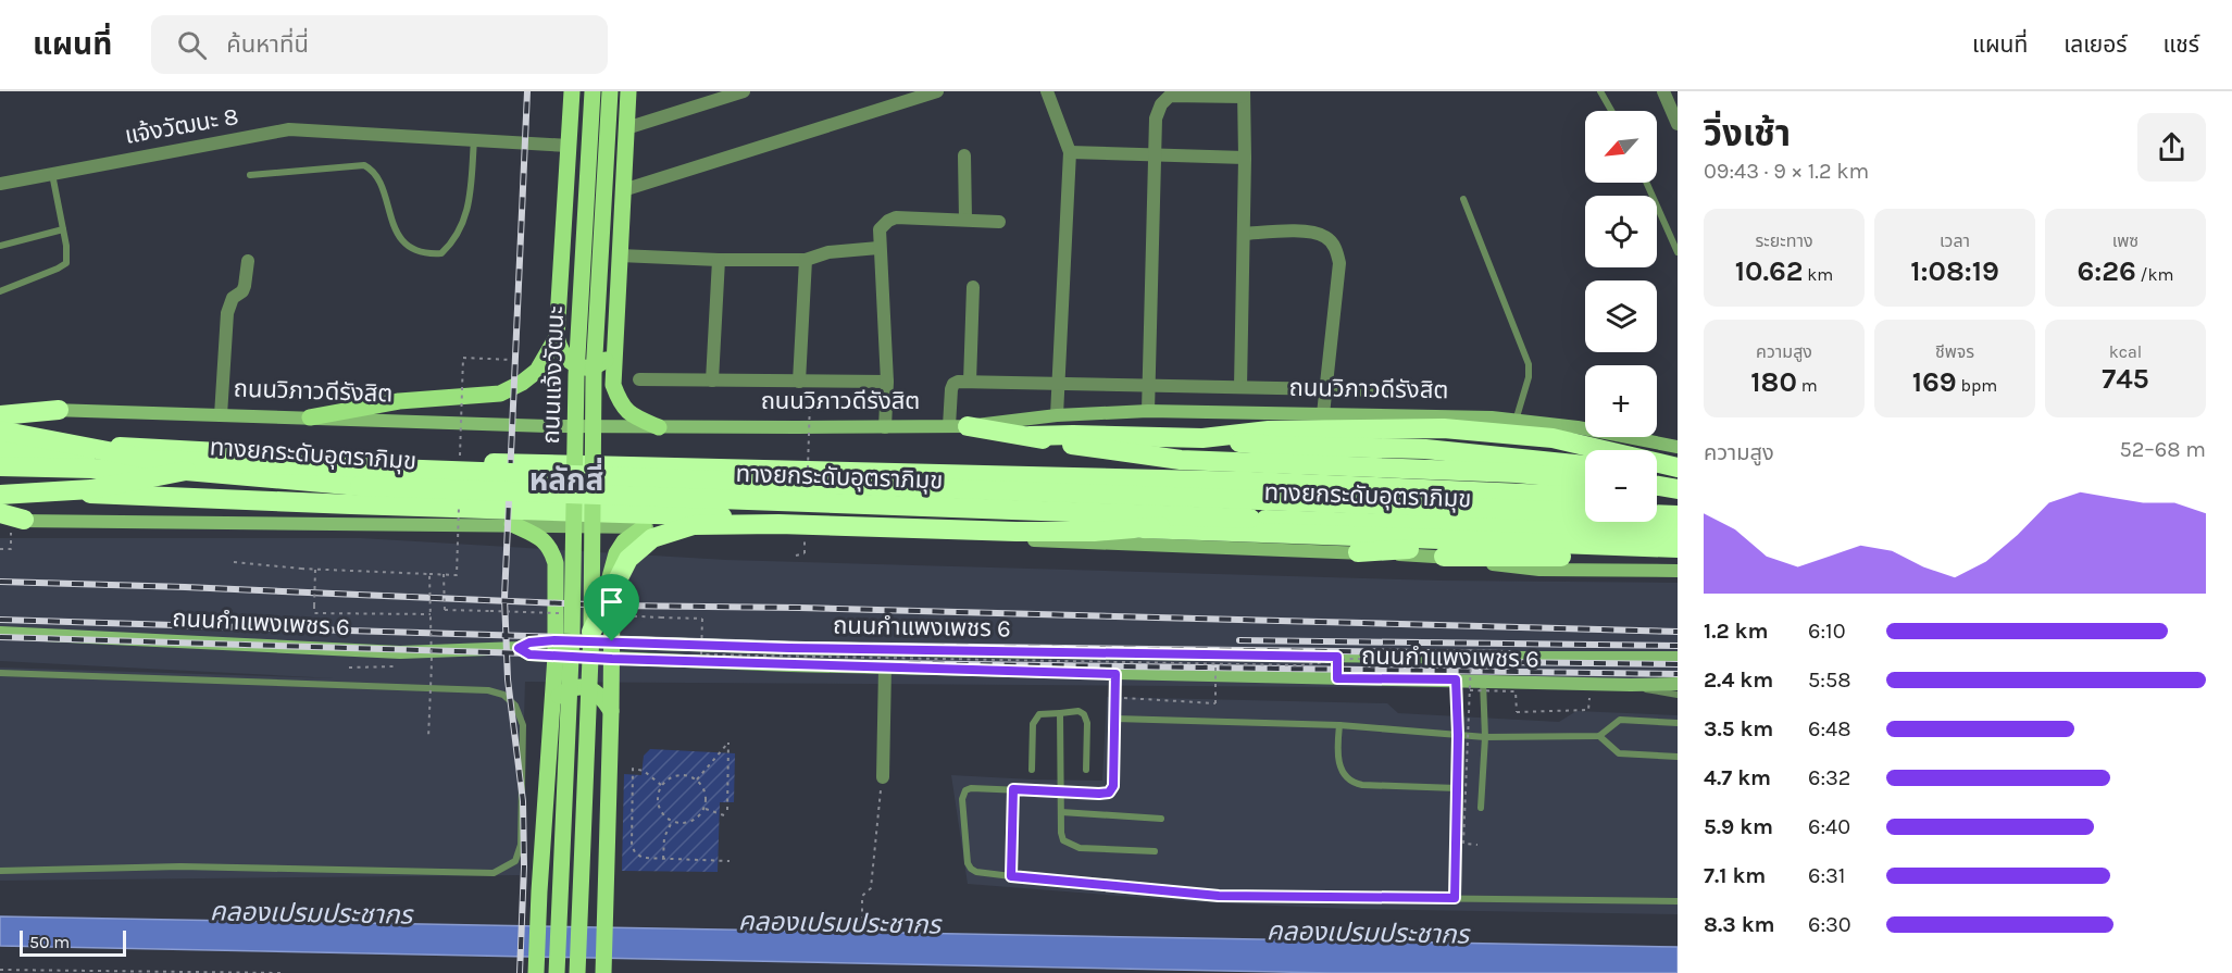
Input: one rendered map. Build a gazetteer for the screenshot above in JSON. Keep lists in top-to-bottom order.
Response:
{
  "streets": {
    "highway": ["ทางยกระดับอุตราภิมุข"],
    "main road": ["ถนนแจ้งวัฒนะ", "ถนนวิภาวดีรังสิต", "ถนนกำแพงเพชร 6"],
    "street": ["แจ้งวัฒนะ 8"]
  },
  "crossings": [
    ["แจ้งวัฒนะ 8", "ถนนแจ้งวัฒนะ"],
    ["ถนนแจ้งวัฒนะ", "ถนนวิภาวดีรังสิต"]
  ],
  "districts": ["หลักสี่"],
  "water": ["คลองเปรมประชากร"],
  "scale_bar": "50 m",
  "north": "bottom left",
  "page": {
    "header": "แผนที่",
    "search": "ค้นหาที่นี่",
    "nav": ["แผนที่", "เลเยอร์", "แชร์"],
    "heading": ["วิ่งเช้า", "09:43 · 9 × 1.2 km"],
    "map_buttons": ["+", "−"],
    "stats": [
      ["ระยะทาง", "10.62 km"],
      ["เวลา", "1:08:19"],
      ["เพซ", "6:26 /km"],
      ["ความสูง", "180 m"],
      ["ชีพจร", "169 bpm"],
      ["kcal", "745"]
    ],
    "chart": ["ความสูง", "52–68 m"],
    "list": [
      {
        "name": "1.2 km",
        "note": "6:10"
      },
      {
        "name": "2.4 km",
        "note": "5:58"
      },
      {
        "name": "3.5 km",
        "note": "6:48"
      },
      {
        "name": "4.7 km",
        "note": "6:32"
      },
      {
        "name": "5.9 km",
        "note": "6:40"
      },
      {
        "name": "7.1 km",
        "note": "6:31"
      },
      {
        "name": "8.3 km",
        "note": "6:30"
      }
    ],
    "scale": "50 m"
  }
}
